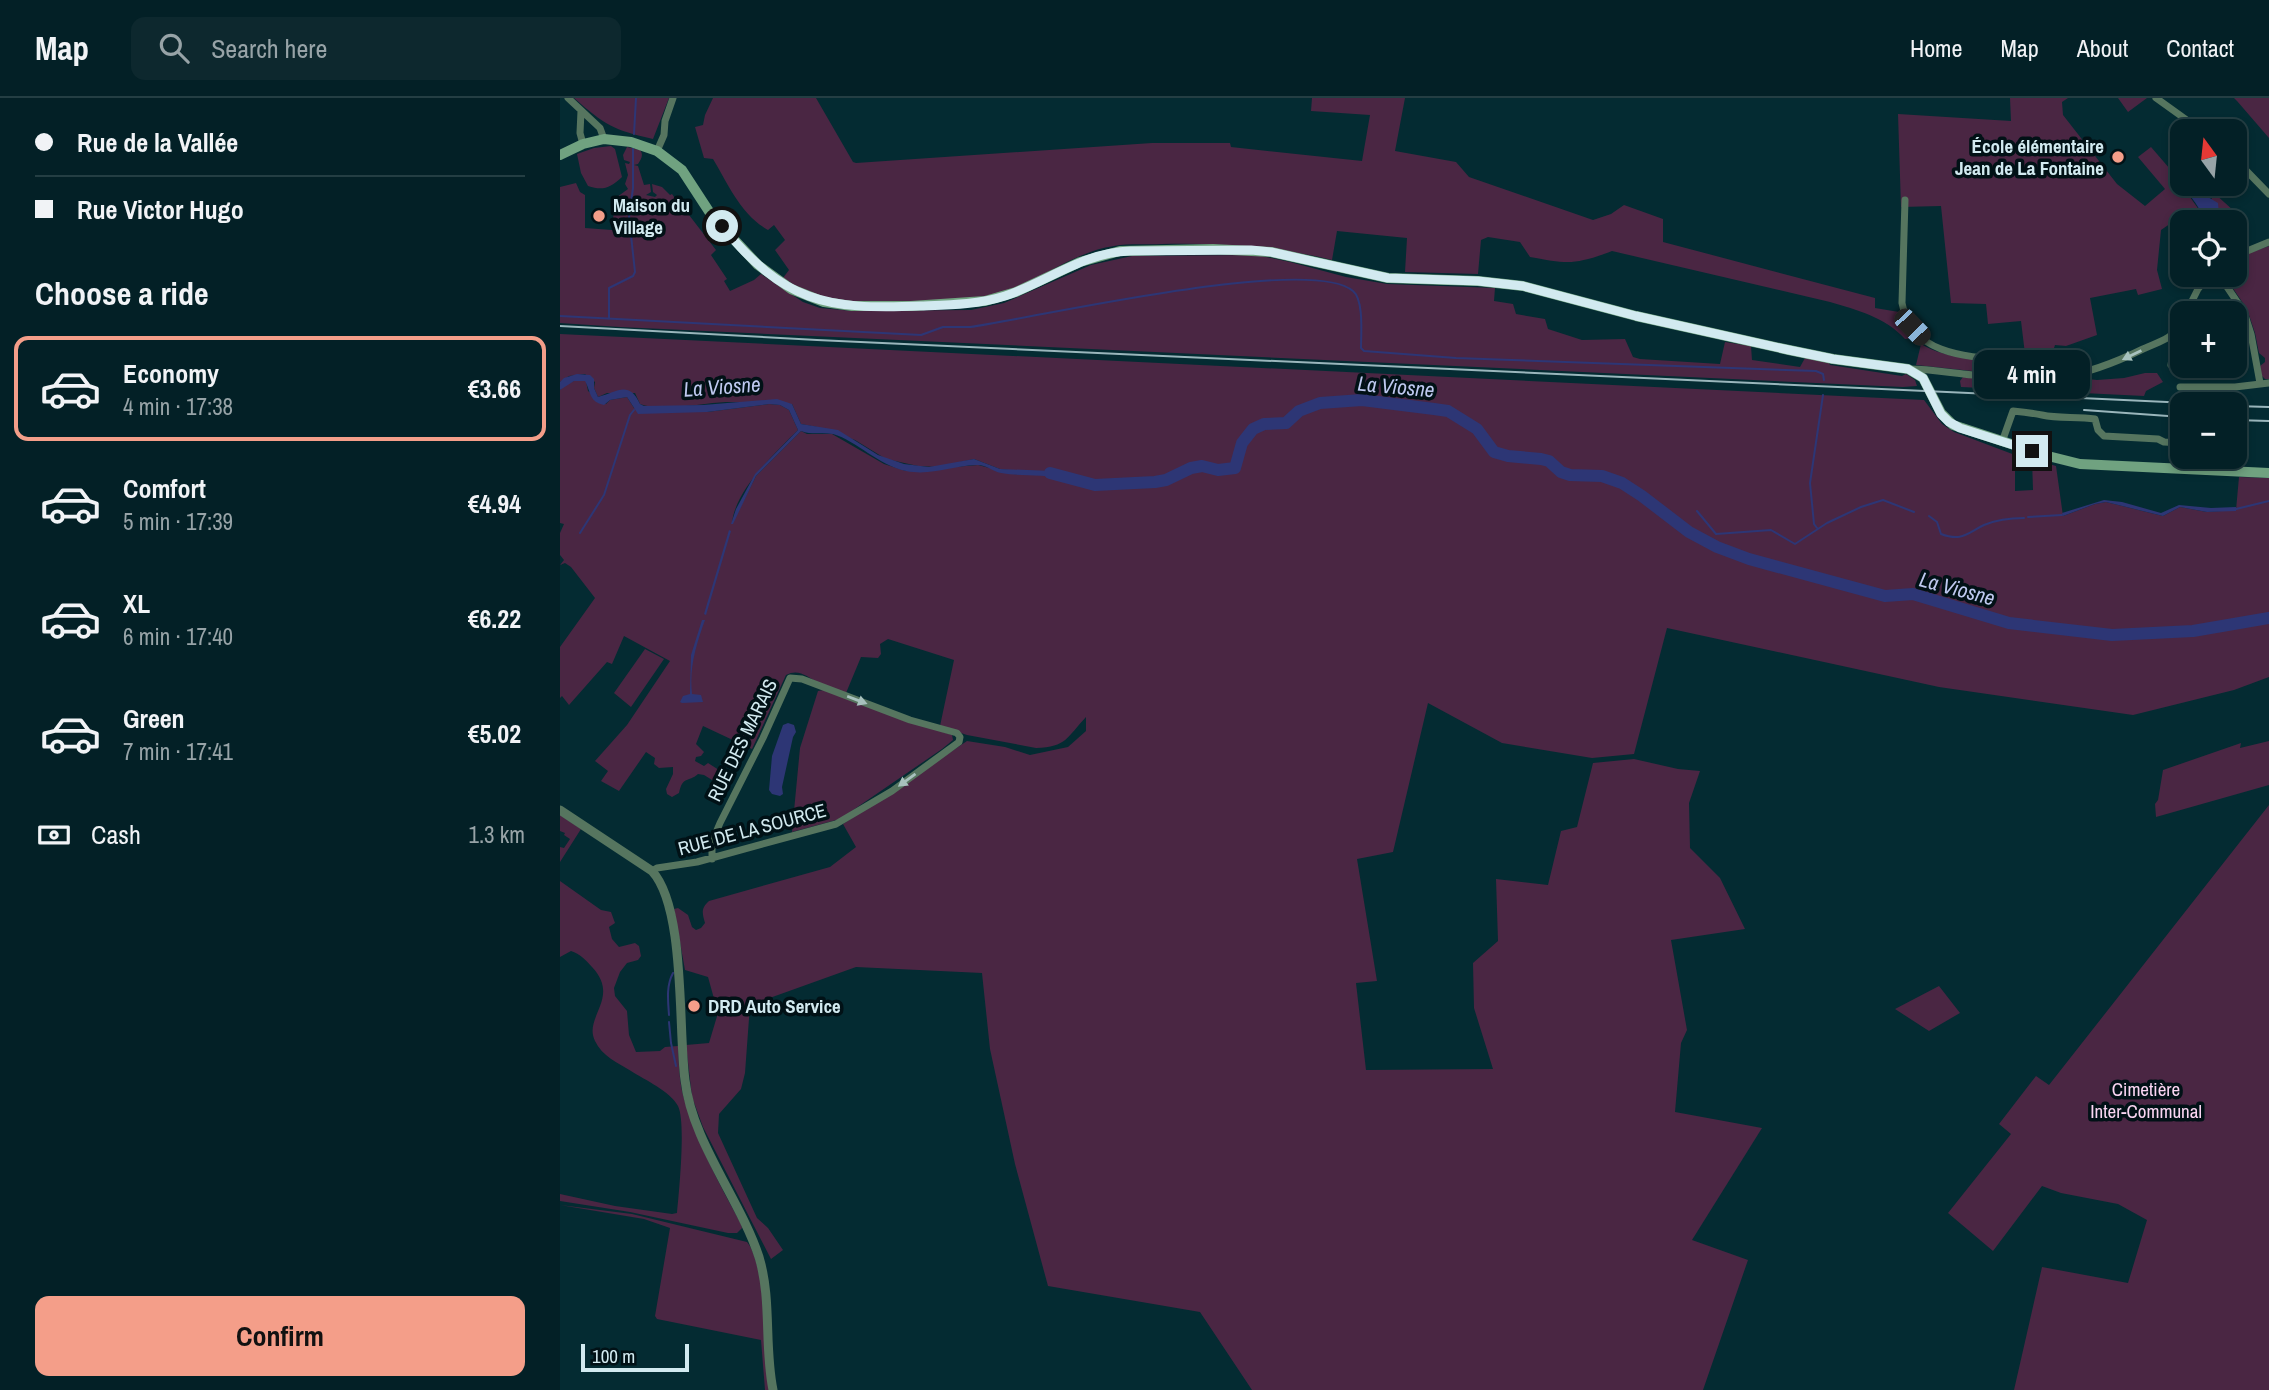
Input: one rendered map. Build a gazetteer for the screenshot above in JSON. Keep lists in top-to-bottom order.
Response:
{
  "streets": {
    "street": ["RUE DES MARAIS", "RUE DE LA SOURCE"]
  },
  "crossings": [
    ["RUE DES MARAIS", "RUE DE LA SOURCE"]
  ],
  "one_way": ["RUE DE LA SOURCE"],
  "water": ["La Viosne"],
  "parks": ["Cimetière Inter-Communal"],
  "places": ["École élémentaire Jean de La Fontaine", "Maison du Village", "DRD Auto Service"],
  "scale_bar": "100 m",
  "north": "top",
  "page": {
    "header": "Map",
    "search": "Search here",
    "nav": [
      "Home",
      "Map",
      "About",
      "Contact"
    ],
    "banner": ["Rue de la Vallée", "Rue Victor Hugo"],
    "map_buttons": ["+", "−"],
    "heading": "Choose a ride",
    "list": [
      {
        "name": "Economy",
        "note": "4 min · 17:38",
        "value": "€3.66"
      },
      {
        "name": "Comfort",
        "note": "5 min · 17:39",
        "value": "€4.94"
      },
      {
        "name": "XL",
        "note": "6 min · 17:40",
        "value": "€6.22"
      },
      {
        "name": "Green",
        "note": "7 min · 17:41",
        "value": "€5.02"
      }
    ],
    "bubble": "4 min",
    "pay": ["Cash", "1.3 km"],
    "buttons": "Confirm",
    "scale": "100 m"
  }
}
